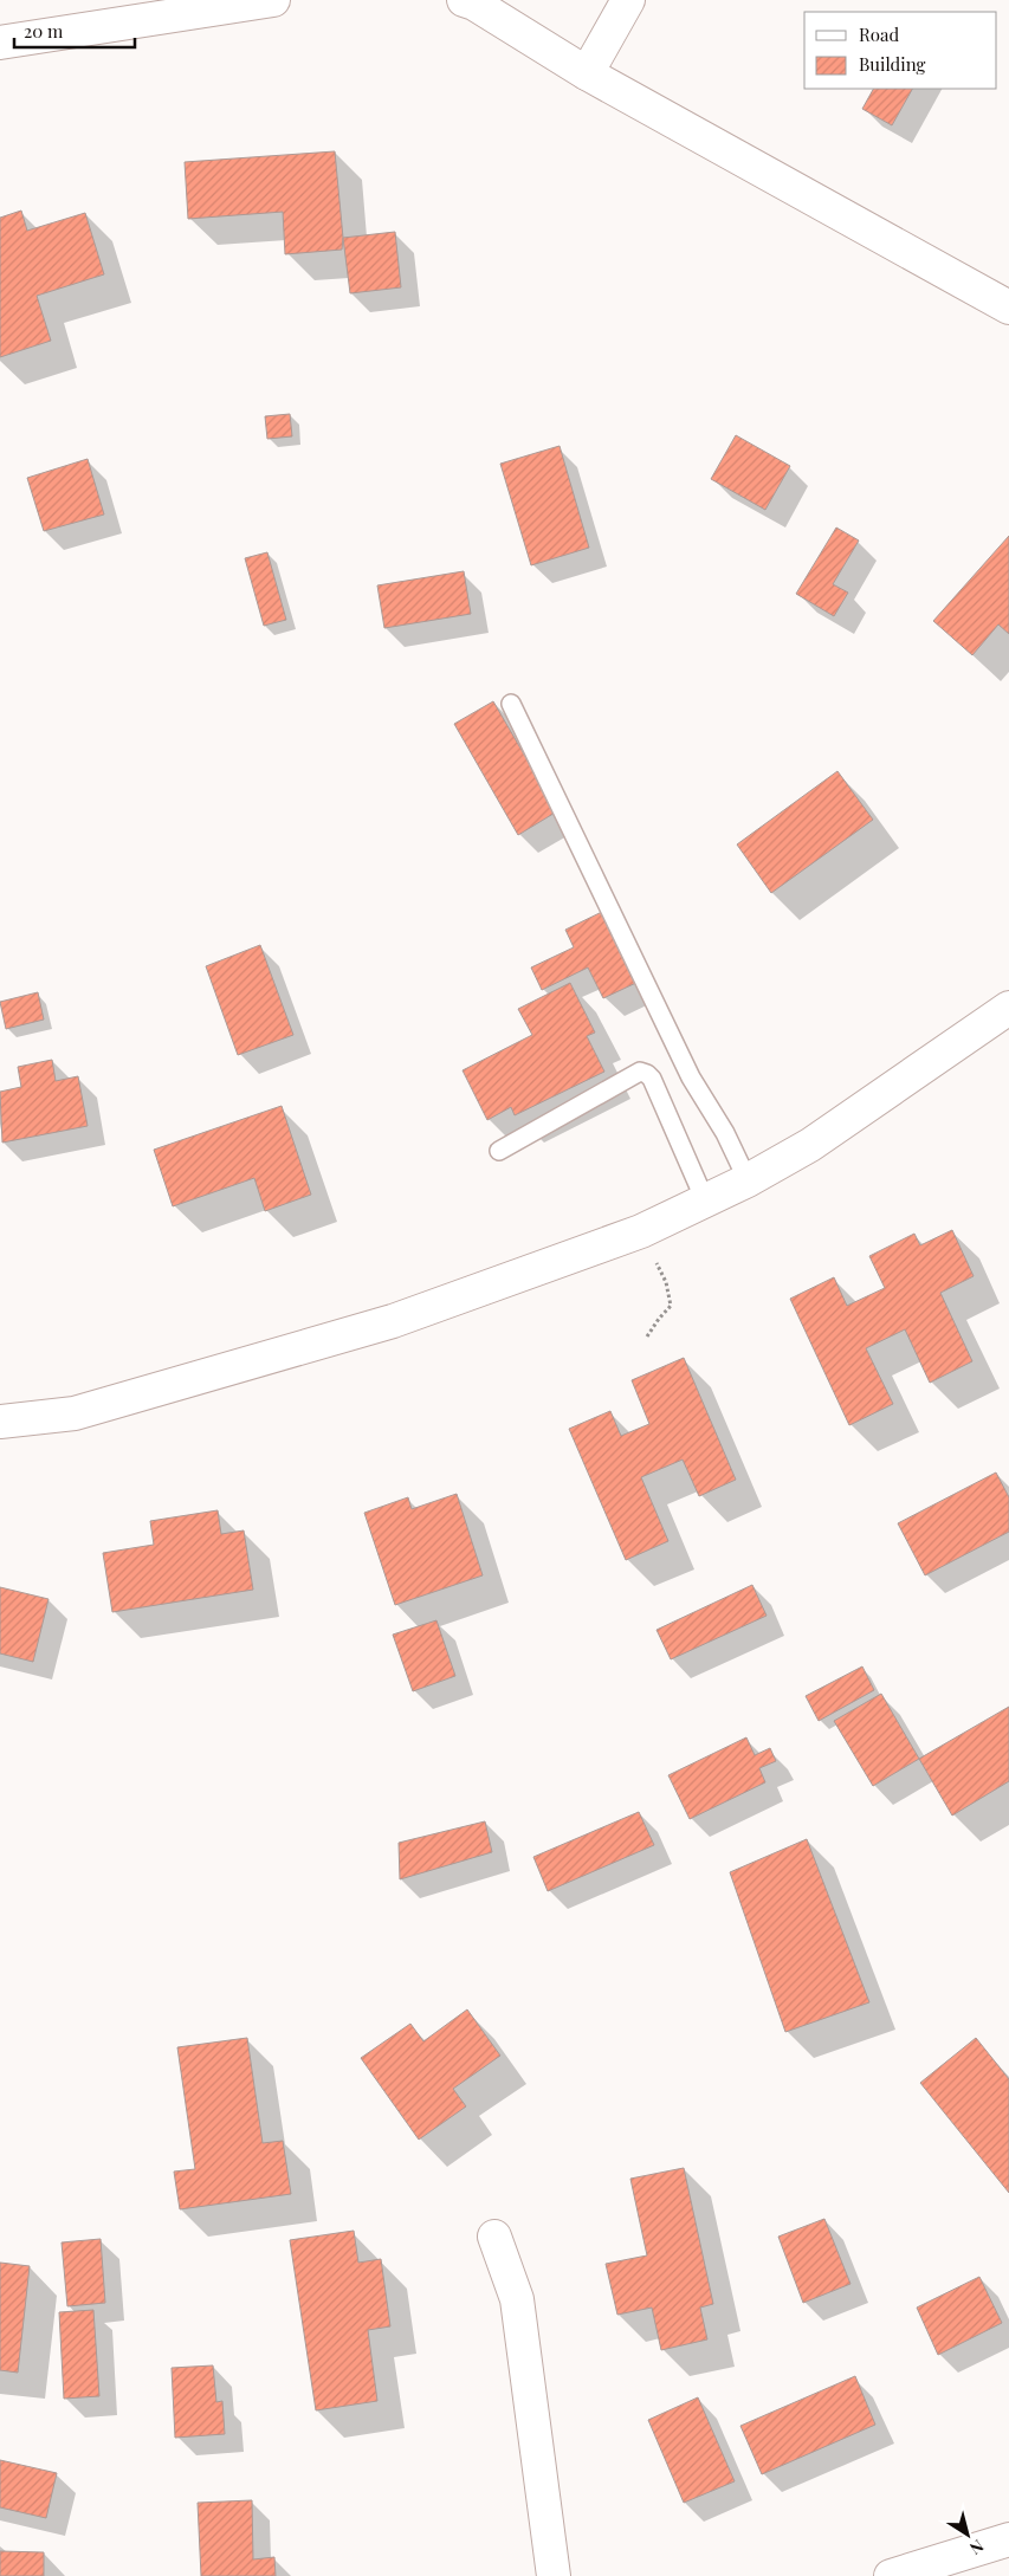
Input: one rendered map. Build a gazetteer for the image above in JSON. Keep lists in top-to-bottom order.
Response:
{
  "legend": ["Road", "Building"],
  "scale_bar": "20 m",
  "north": "bottom right"
}
